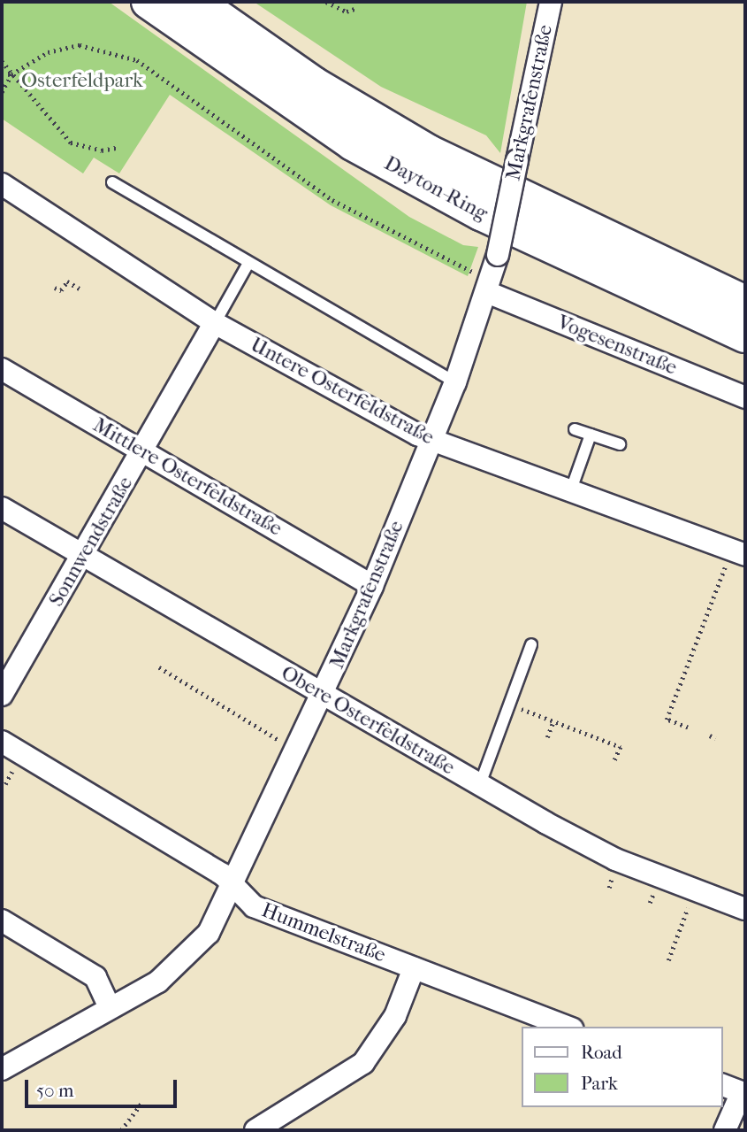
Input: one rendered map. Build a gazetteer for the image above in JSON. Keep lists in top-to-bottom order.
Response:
{
  "streets": {
    "highway": ["Dayton-Ring"],
    "street": [
      "Markgrafenstraße",
      "Vogesenstraße",
      "Untere Osterfeldstraße",
      "Mittlere Osterfeldstraße",
      "Sonnwendstraße",
      "Obere Osterfeldstraße",
      "Hummelstraße"
    ]
  },
  "crossings": [
    ["Markgrafenstraße", "Vogesenstraße"],
    ["Markgrafenstraße", "Untere Osterfeldstraße"],
    ["Markgrafenstraße", "Mittlere Osterfeldstraße"],
    ["Markgrafenstraße", "Obere Osterfeldstraße"],
    ["Markgrafenstraße", "Hummelstraße"],
    ["Untere Osterfeldstraße", "Sonnwendstraße"],
    ["Mittlere Osterfeldstraße", "Sonnwendstraße"],
    ["Sonnwendstraße", "Obere Osterfeldstraße"]
  ],
  "parks": ["Osterfeldpark"],
  "legend": ["Road", "Park"],
  "scale_bar": "50 m"
}
